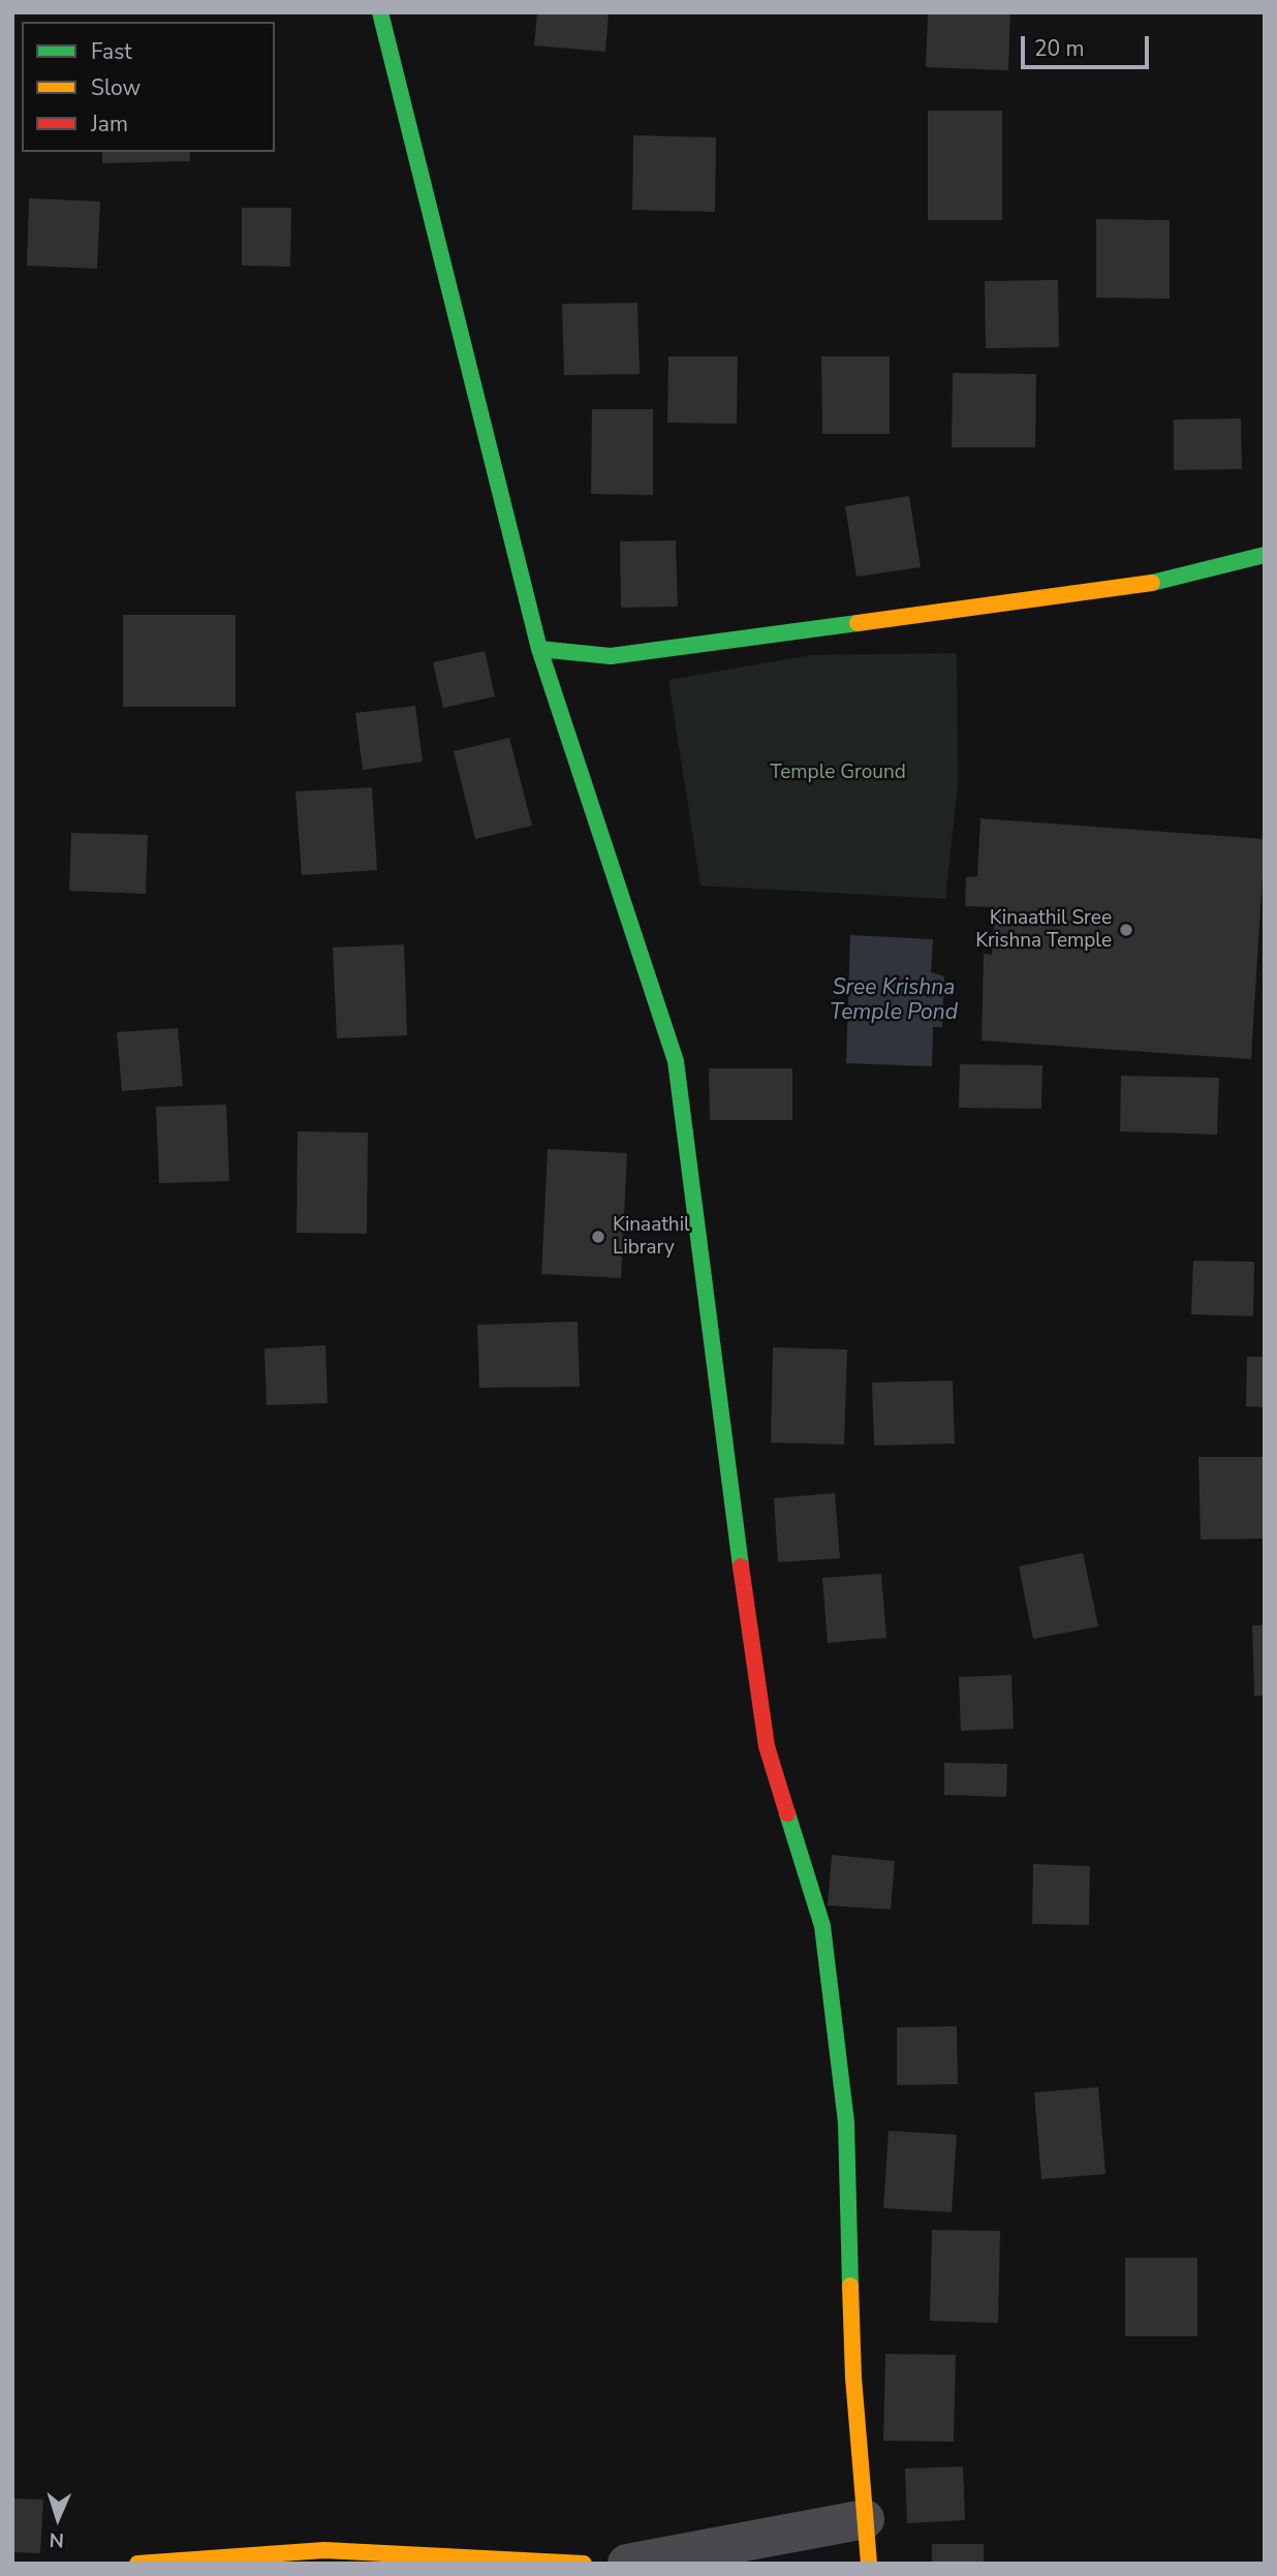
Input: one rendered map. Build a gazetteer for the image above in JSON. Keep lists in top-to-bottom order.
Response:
{
  "water": ["Sree Krishna Temple Pond"],
  "parks": ["Temple Ground"],
  "places": ["Kinaathil Sree Krishna Temple", "Kinaathil Library"],
  "legend": ["Fast", "Slow", "Jam"],
  "scale_bar": "20 m",
  "north": "bottom"
}
